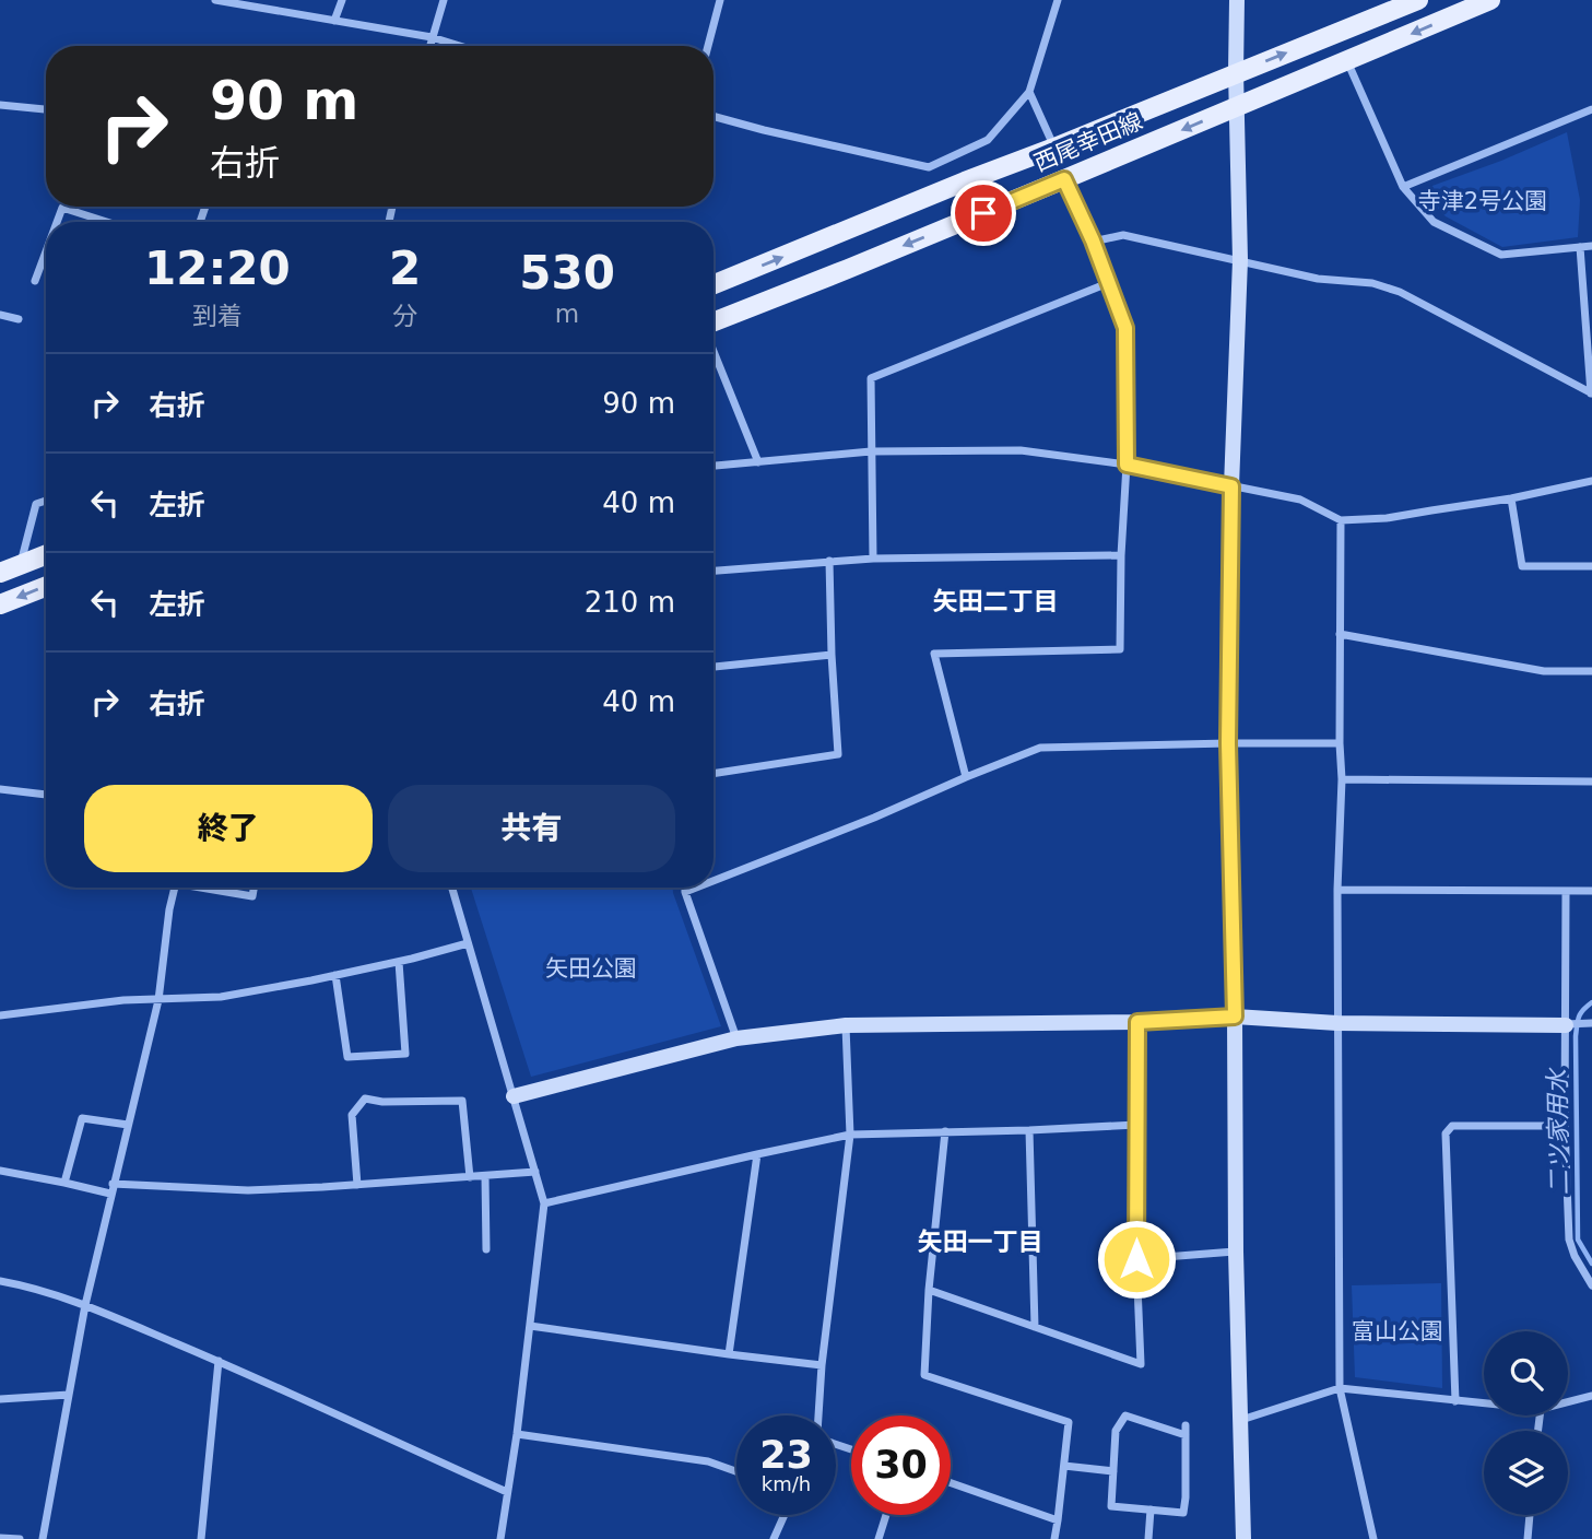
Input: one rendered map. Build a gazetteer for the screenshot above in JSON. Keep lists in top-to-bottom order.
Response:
{
  "streets": {
    "main road": ["西尾幸田線"]
  },
  "districts": ["矢田二丁目", "矢田一丁目"],
  "water": ["二ツ家用水"],
  "parks": ["寺津2号公園", "矢田公園", "富山公園"],
  "page": {
    "turn": ["90 m", "右折"],
    "eta": [
      "12:20",
      "到着",
      "2",
      "分",
      "530",
      "m"
    ],
    "list": [
      {
        "name": "右折",
        "value": "90 m"
      },
      {
        "name": "左折",
        "value": "40 m"
      },
      {
        "name": "左折",
        "value": "210 m"
      },
      {
        "name": "右折",
        "value": "40 m"
      }
    ],
    "buttons": ["終了", "共有"],
    "speed": "23 km/h",
    "limit": "30"
  }
}
